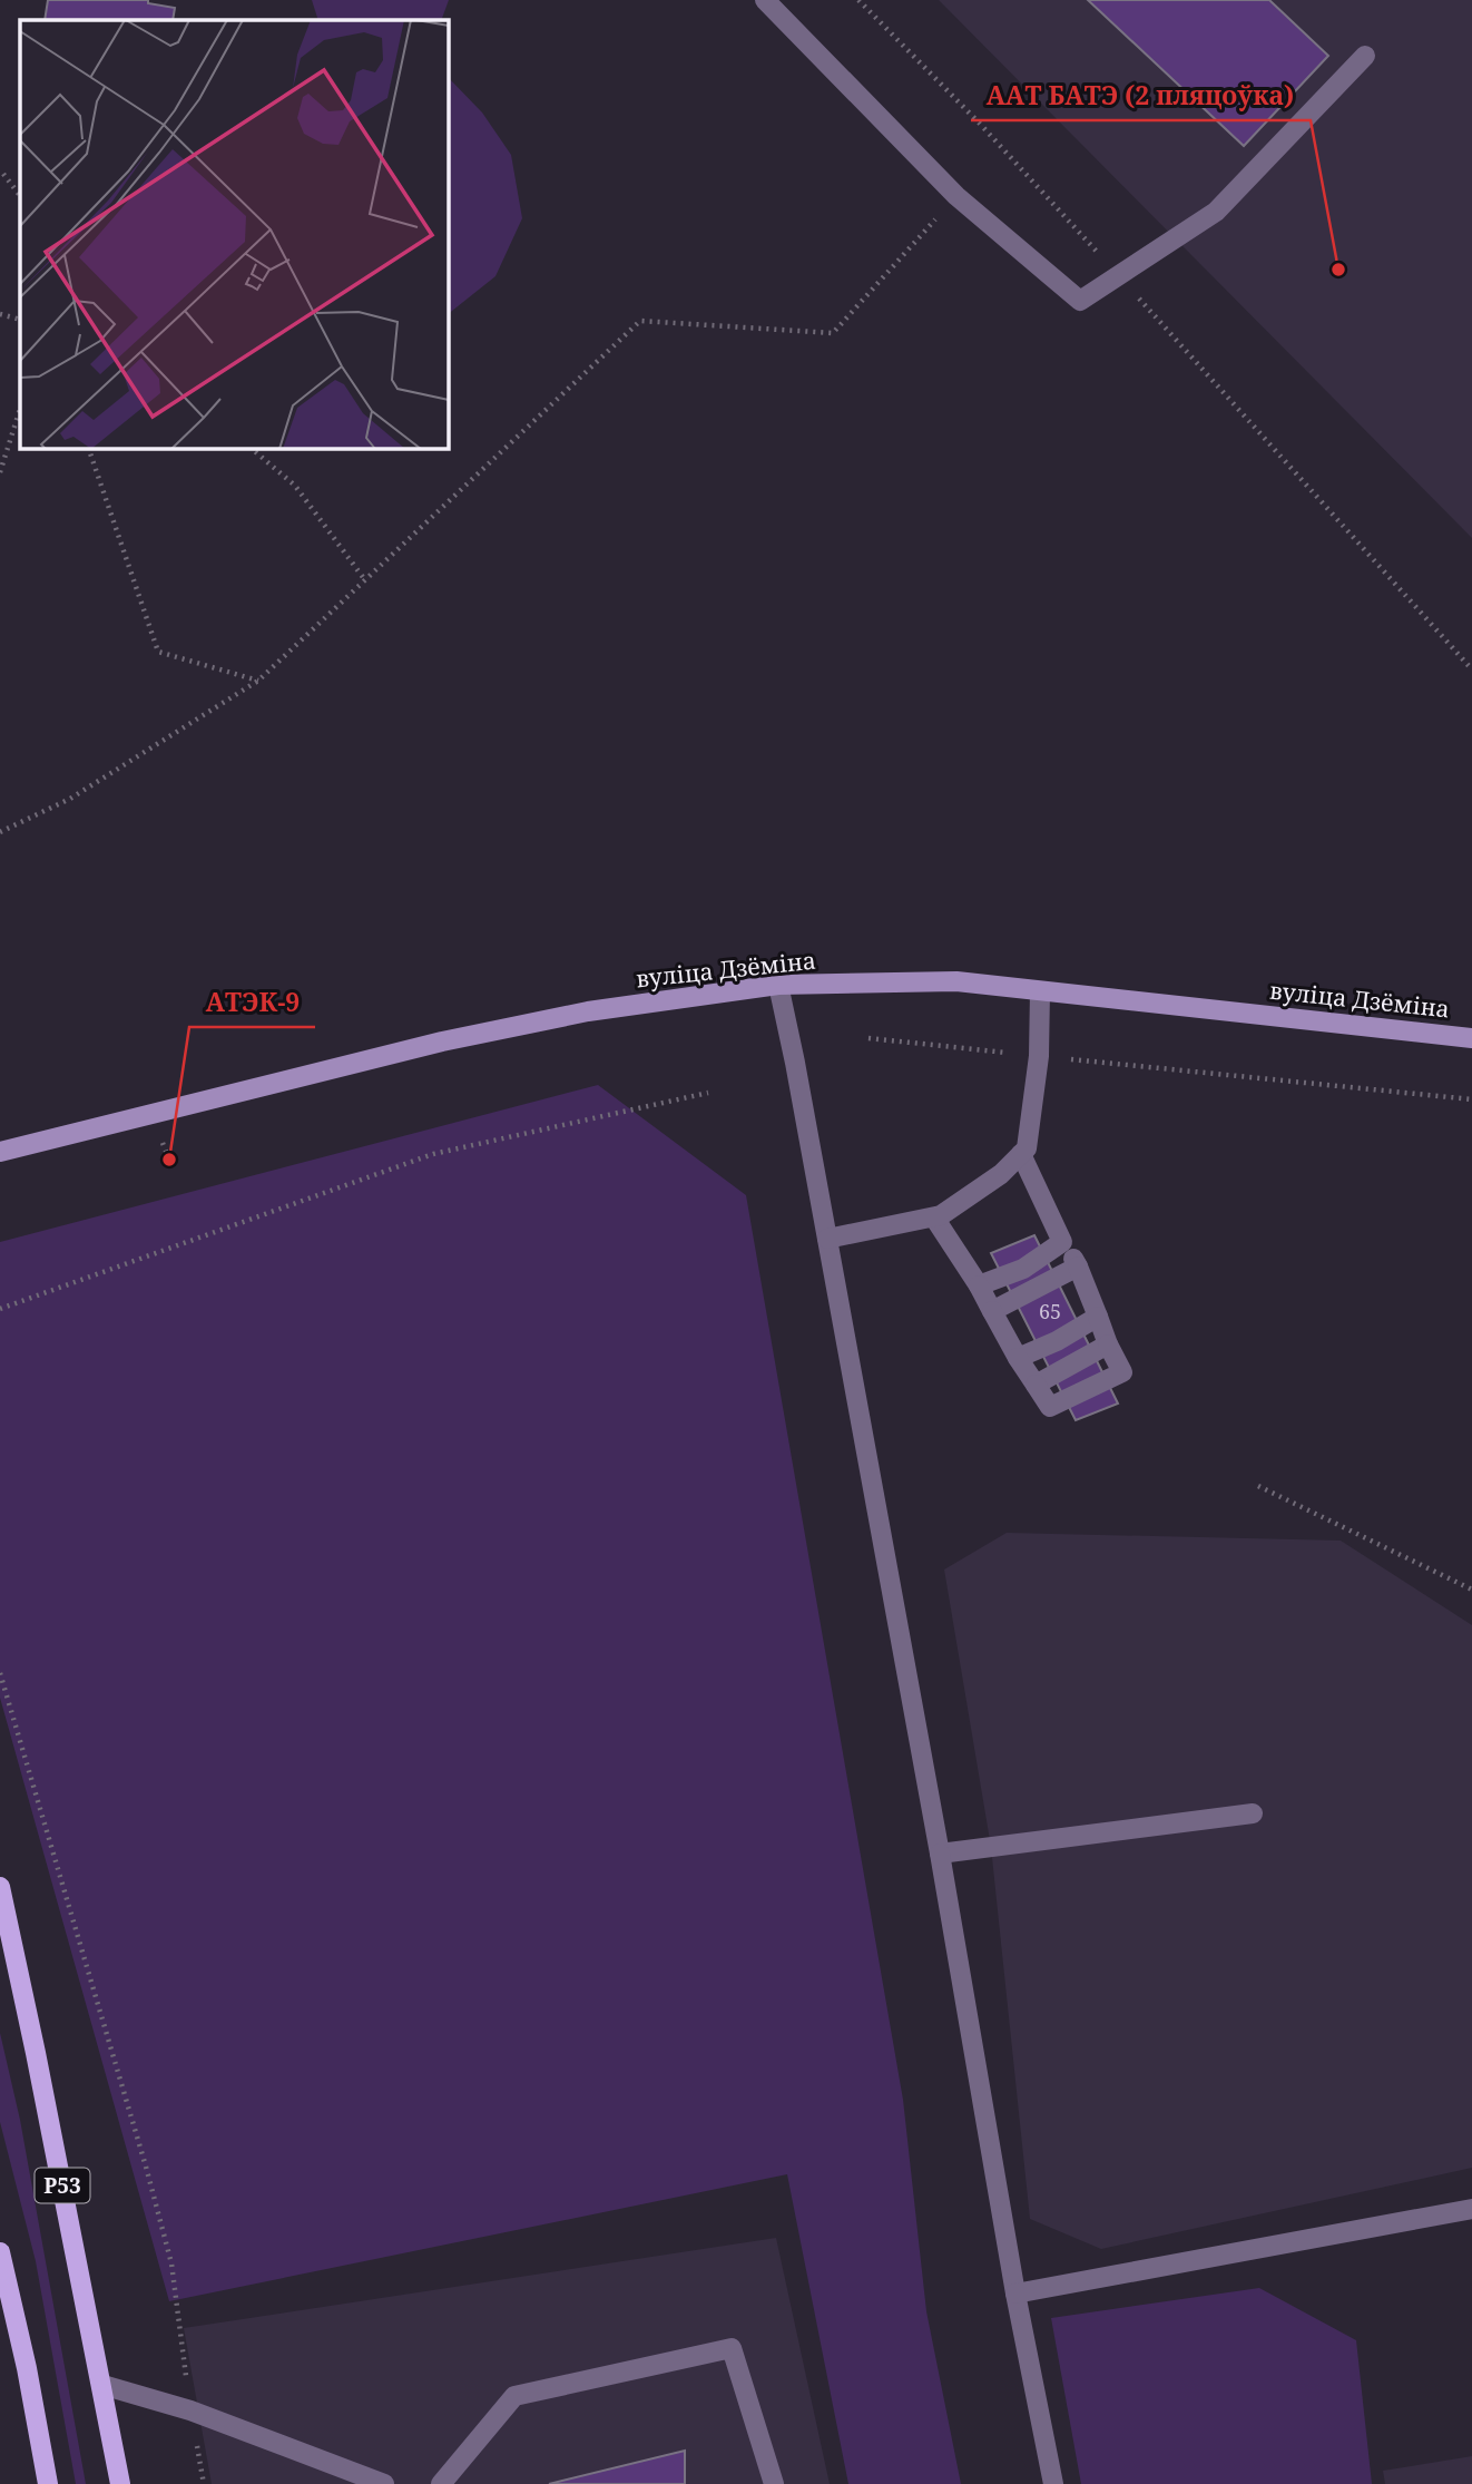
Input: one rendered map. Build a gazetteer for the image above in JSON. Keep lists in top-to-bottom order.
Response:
{
  "streets": {
    "main road": ["вуліца Дзёміна", "Р53"]
  },
  "places": ["ААТ БАТЭ (2 пляцоўка)", "АТЭК-9"],
  "house_numbers": ["65"]
}
